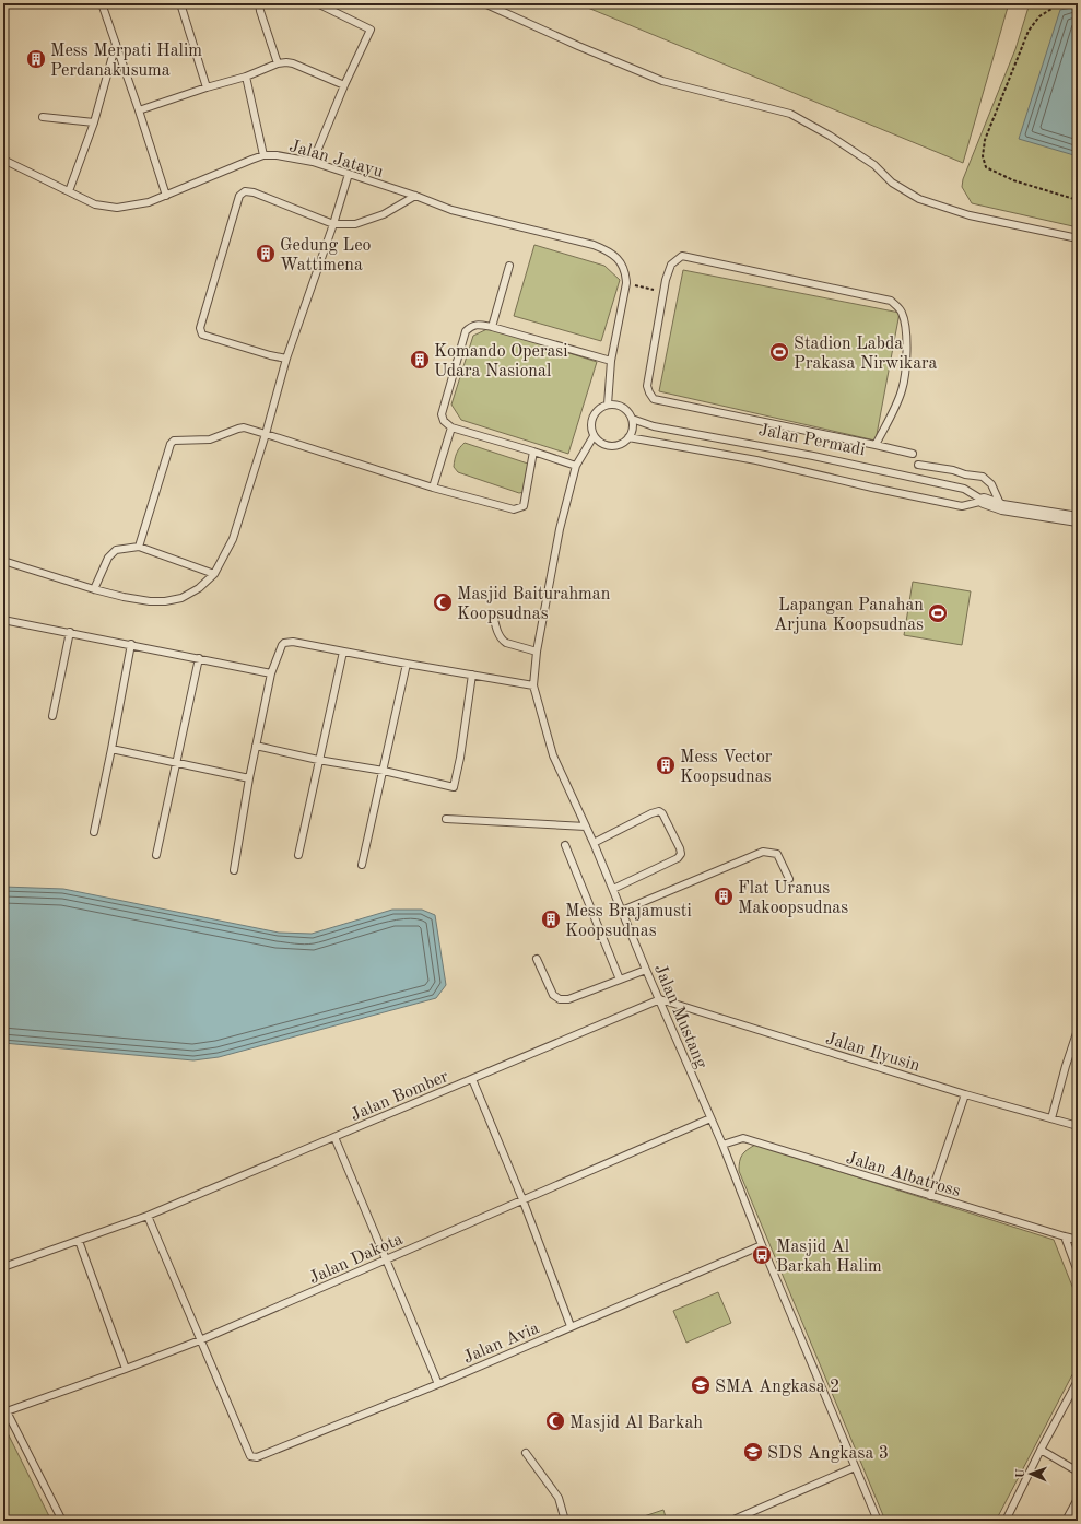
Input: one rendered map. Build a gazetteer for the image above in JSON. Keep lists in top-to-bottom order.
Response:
{
  "streets": {
    "street": ["Jalan Permadi"],
    "lane": [
      "Jalan Jatayu",
      "Jalan Mustang",
      "Jalan Ilyusin",
      "Jalan Bomber",
      "Jalan Albatross",
      "Jalan Dakota",
      "Jalan Avia"
    ]
  },
  "crossings": [
    ["Jalan Permadi", "Jalan Mustang"],
    ["Jalan Mustang", "Jalan Ilyusin"],
    ["Jalan Mustang", "Jalan Bomber"],
    ["Jalan Mustang", "Jalan Albatross"],
    ["Jalan Mustang", "Jalan Dakota"],
    ["Jalan Mustang", "Jalan Avia"],
    ["Jalan Ilyusin", "Jalan Bomber"],
    ["Jalan Dakota", "Jalan Avia"]
  ],
  "places": {
    "building": [
      "Mess Merpati Halim Perdanakusuma",
      "Gedung Leo Wattimena",
      "Komando Operasi Udara Nasional",
      "Mess Vector Koopsudnas",
      "Flat Uranus Makoopsudnas",
      "Mess Brajamusti Koopsudnas"
    ],
    "sports": ["Stadion Labda Prakasa Nirwikara", "Lapangan Panahan Arjuna Koopsudnas"],
    "mosque": ["Masjid Baiturahman Koopsudnas", "Masjid Al Barkah"],
    "bus stop": ["Masjid Al Barkah Halim"],
    "school or university": ["SMA Angkasa 2", "SDS Angkasa 3"]
  },
  "north": "left"
}
